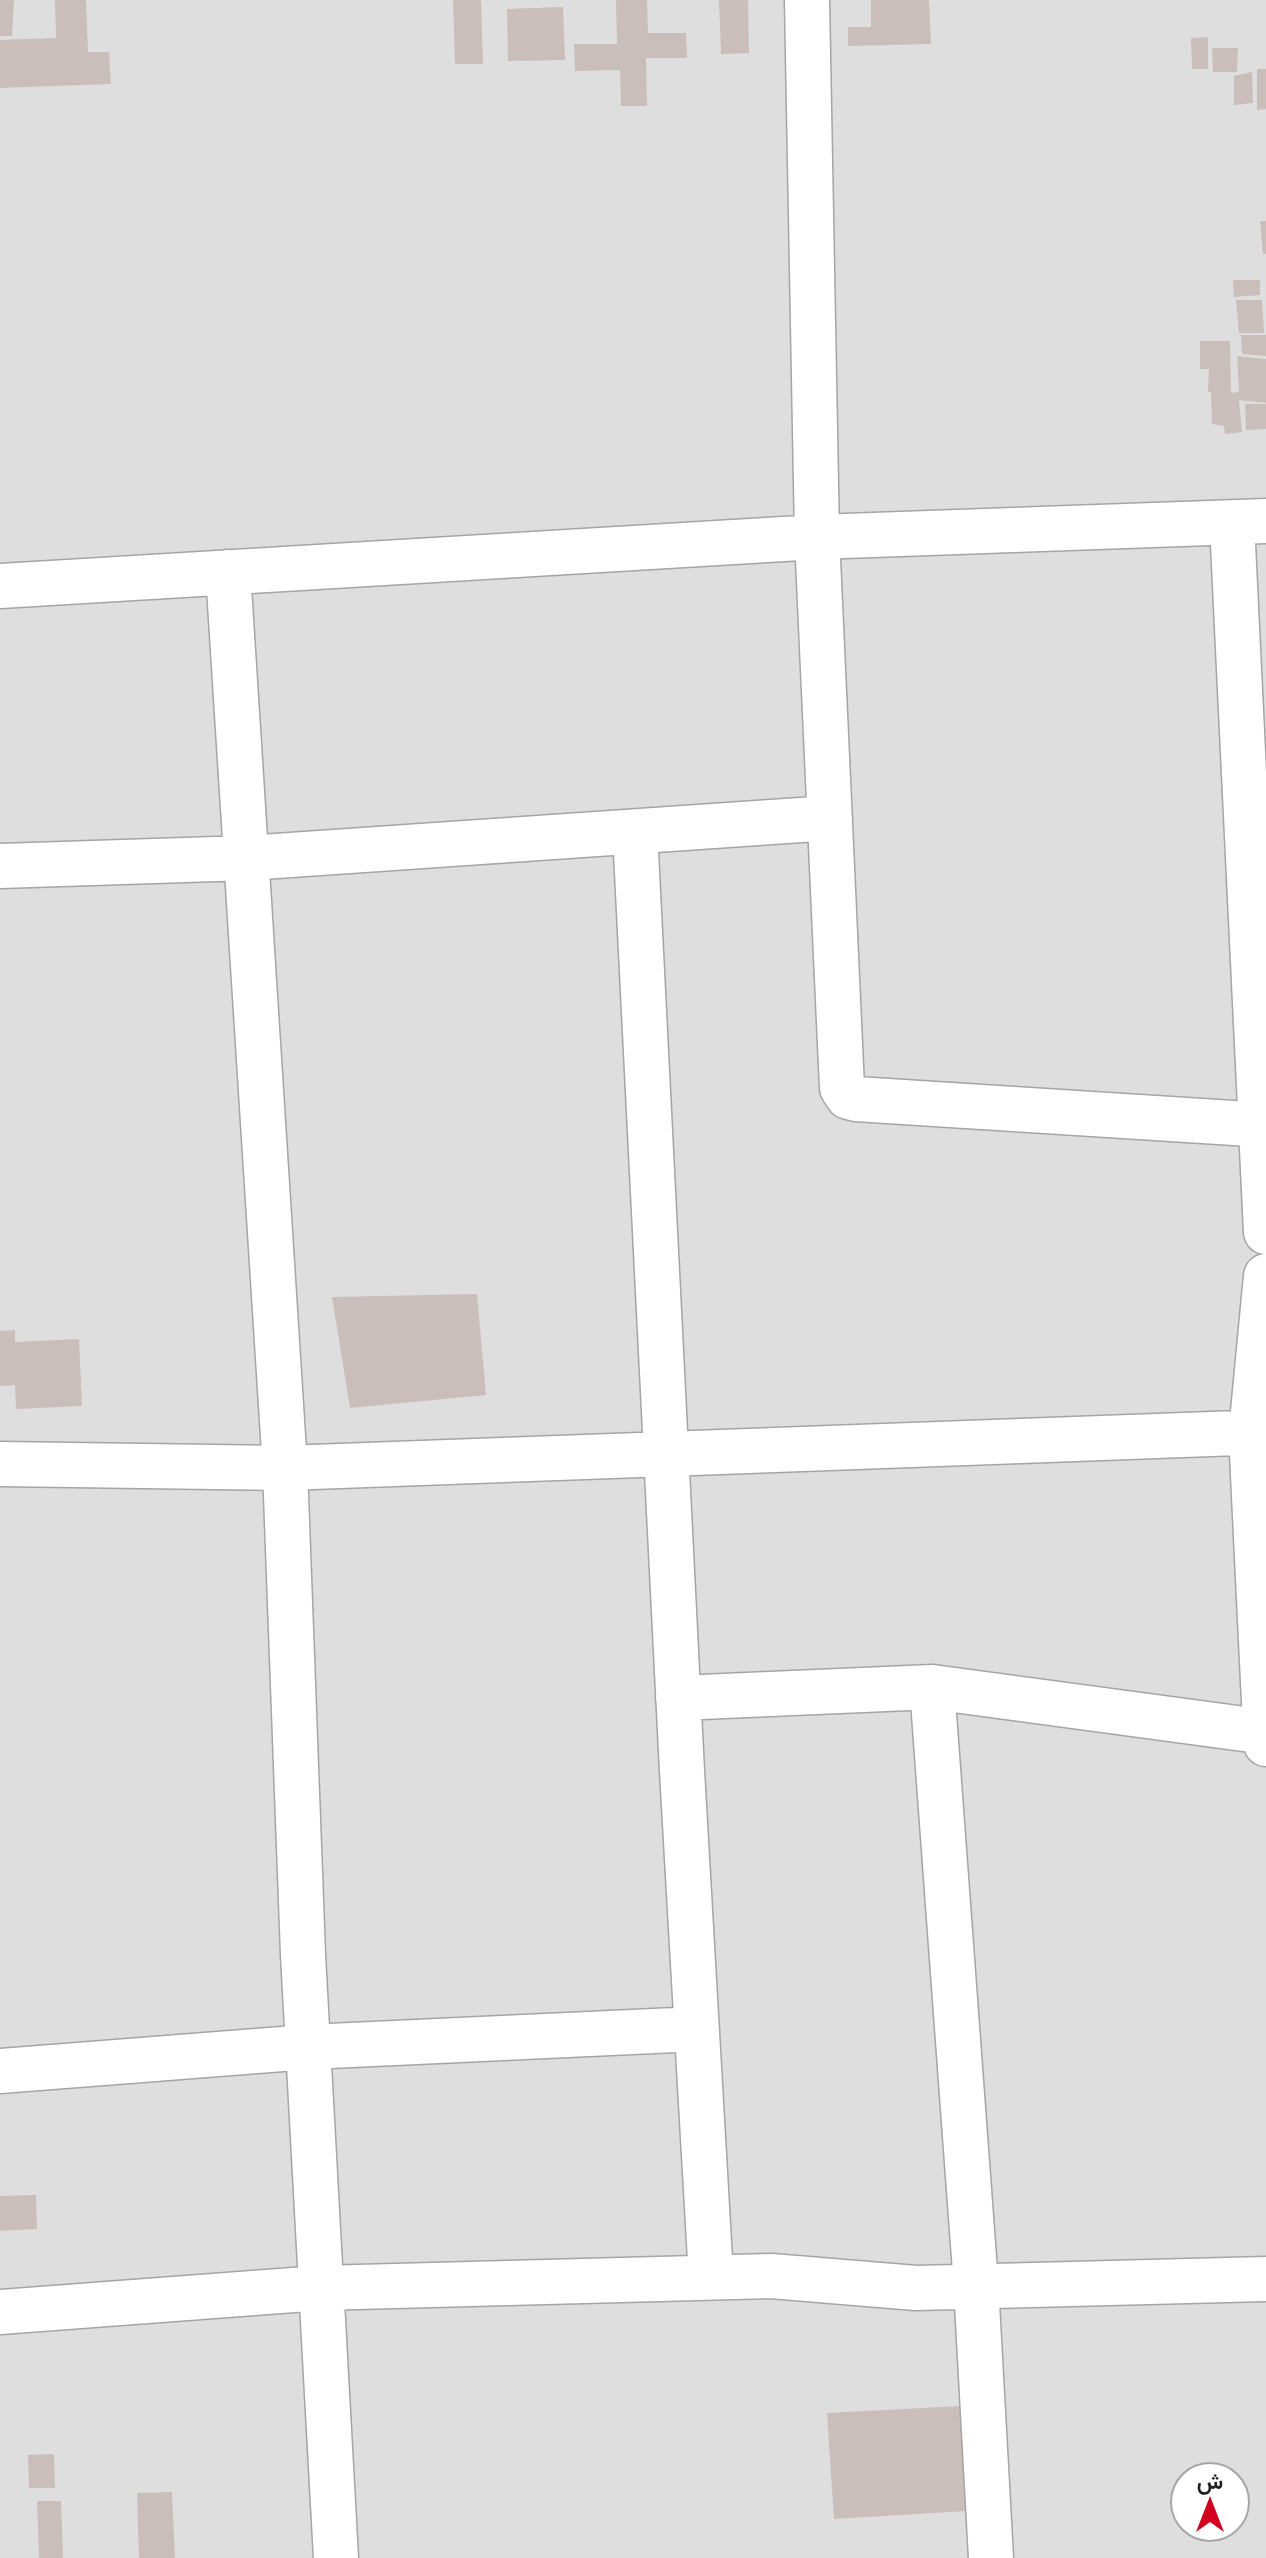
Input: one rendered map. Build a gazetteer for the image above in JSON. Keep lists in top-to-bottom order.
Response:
{
  "north": "top"
}
